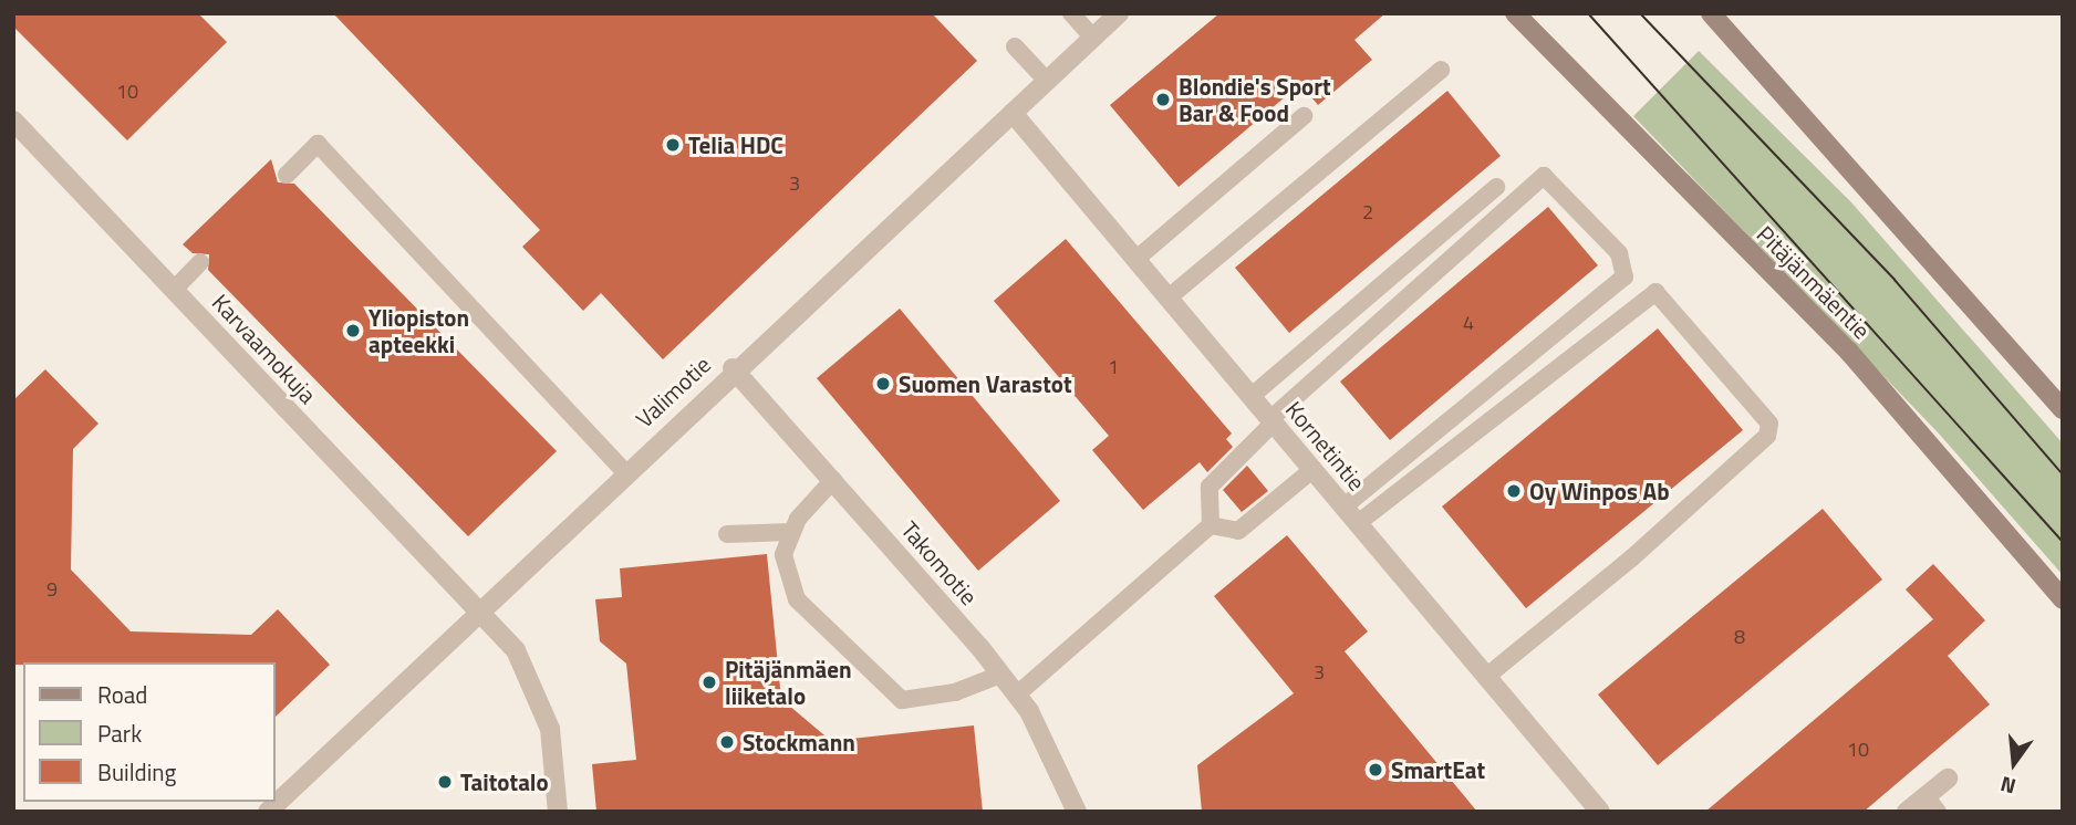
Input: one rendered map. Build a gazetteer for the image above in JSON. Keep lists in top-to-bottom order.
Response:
{
  "streets": {
    "main road": ["Pitäjänmäentie"],
    "street": [
      "Karvaamokuja",
      "Valimotie",
      "Kornetintie",
      "Takomotie"
    ]
  },
  "crossings": [
    ["Karvaamokuja", "Valimotie"],
    ["Valimotie", "Kornetintie"],
    ["Valimotie", "Takomotie"]
  ],
  "places": [
    "Blondie's Sport Bar & Food",
    "Telia HDC",
    "Yliopiston apteekki",
    "Suomen Varastot",
    "Oy Winpos Ab",
    "Pitäjänmäen liiketalo",
    "Stockmann",
    "SmartEat",
    "Taitotalo"
  ],
  "house_numbers": [
    "10",
    "3",
    "2",
    "4",
    "1",
    "9",
    "8",
    "3",
    "10"
  ],
  "legend": ["Road", "Park", "Building"],
  "north": "bottom"
}
